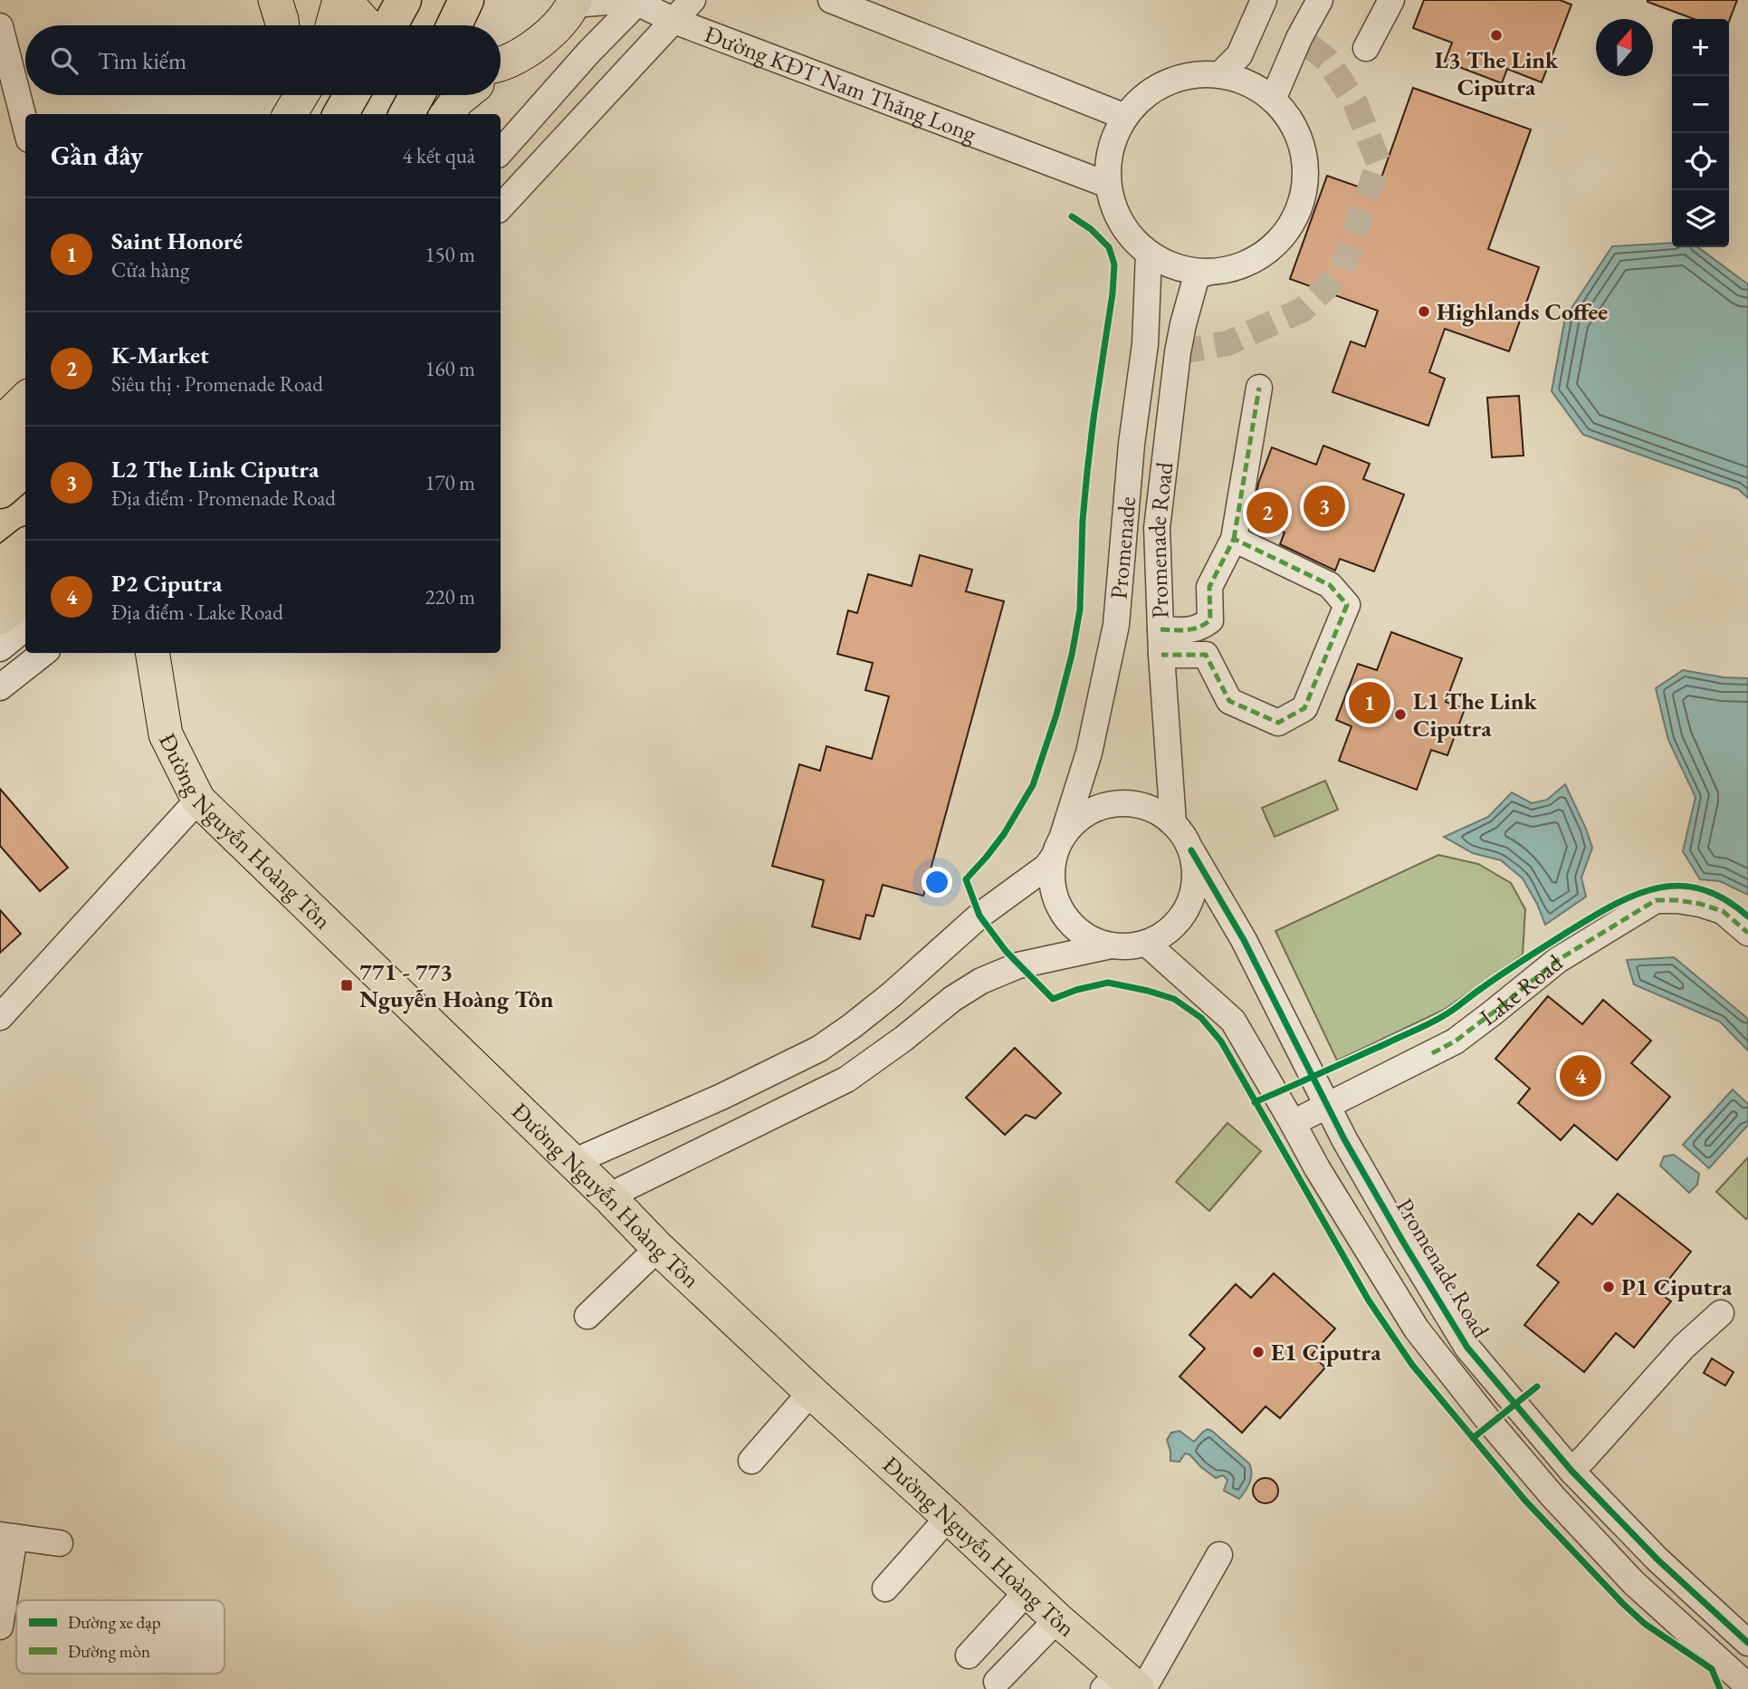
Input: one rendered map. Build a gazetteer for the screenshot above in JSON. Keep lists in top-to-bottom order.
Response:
{
  "streets": {
    "main road": ["Đường Nguyễn Hoàng Tôn"],
    "street": [
      "Đường KĐT Nam Thăng Long",
      "Promenade Road",
      "Promenade",
      "Lake Road"
    ]
  },
  "crossings": [
    ["Đường KĐT Nam Thăng Long", "Promenade Road"],
    ["Đường KĐT Nam Thăng Long", "Promenade"],
    ["Promenade Road", "Promenade"],
    ["Promenade Road", "Lake Road"]
  ],
  "places": {
    "other": [
      "L3 The Link Ciputra",
      "Highlands Coffee",
      "L1 The Link Ciputra",
      "P1 Ciputra",
      "E1 Ciputra"
    ],
    "transit": ["771 - 773 Nguyễn Hoàng Tôn"]
  },
  "legend": ["Đường xe đạp", "Đường mòn"],
  "north": "top",
  "page": {
    "map_buttons": ["+", "−"],
    "search": "Tìm kiếm",
    "heading": ["Gần đây", "4 kết quả"],
    "list": [
      {
        "mark": "1",
        "name": "Saint Honoré",
        "note": "Cửa hàng",
        "value": "150 m"
      },
      {
        "mark": "2",
        "name": "K-Market",
        "note": "Siêu thị · Promenade Road",
        "value": "160 m"
      },
      {
        "mark": "3",
        "name": "L2 The Link Ciputra",
        "note": "Địa điểm · Promenade Road",
        "value": "170 m"
      },
      {
        "mark": "4",
        "name": "P2 Ciputra",
        "note": "Địa điểm · Lake Road",
        "value": "220 m"
      }
    ],
    "pins": [
      "3",
      "2",
      "1",
      "4"
    ]
  }
}
